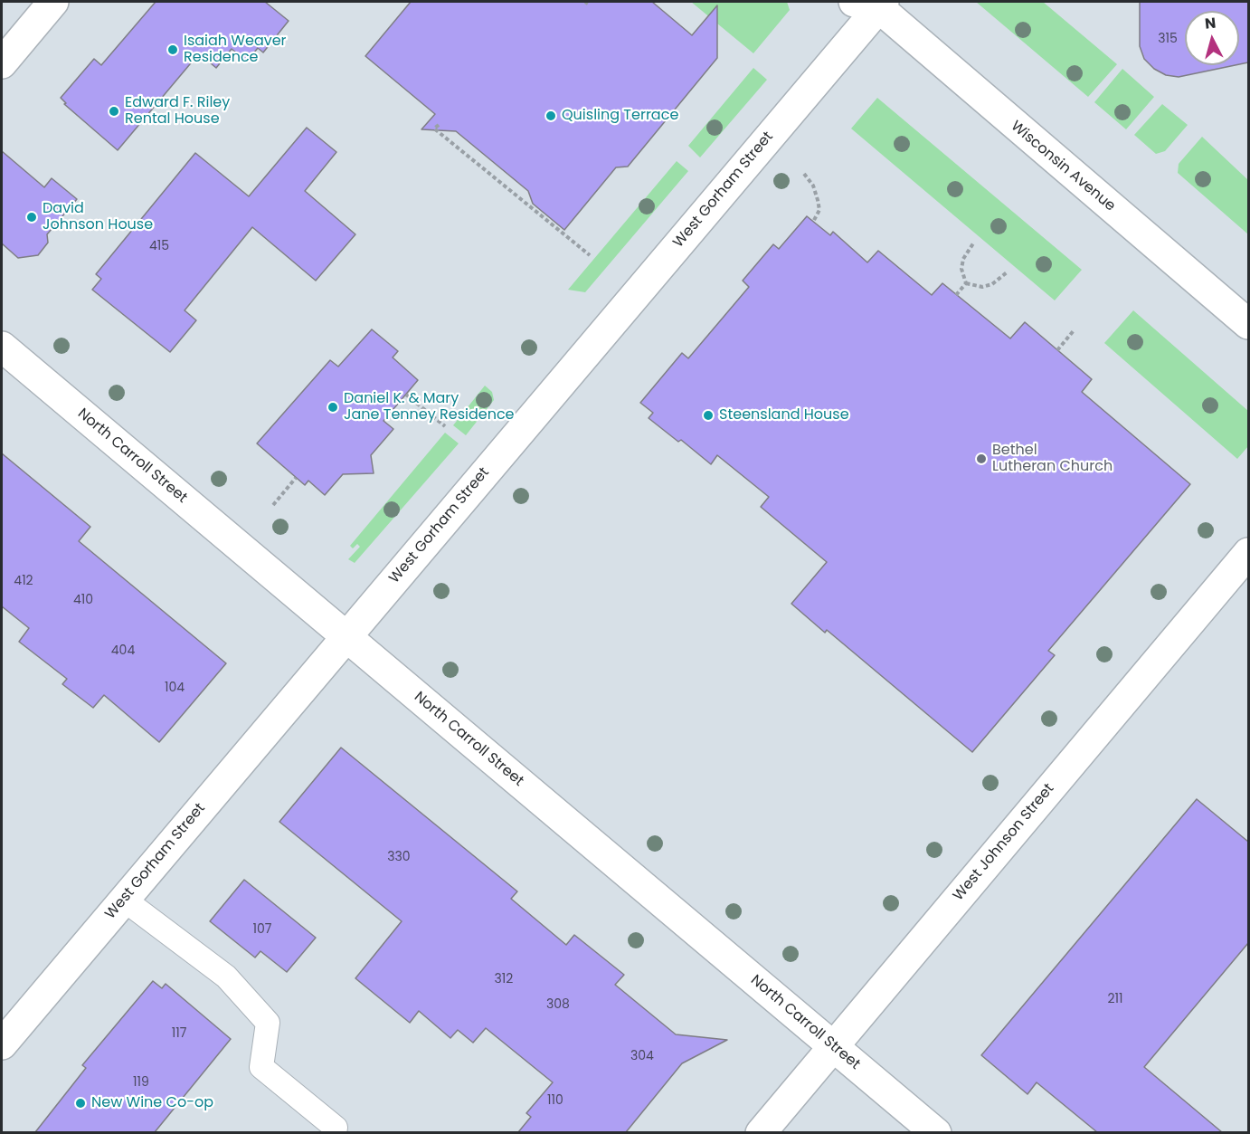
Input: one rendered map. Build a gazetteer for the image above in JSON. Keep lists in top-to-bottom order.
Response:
{
  "streets": {
    "main road": [
      "Wisconsin Avenue",
      "West Gorham Street",
      "North Carroll Street",
      "West Johnson Street"
    ]
  },
  "crossings": [
    ["Wisconsin Avenue", "West Gorham Street"],
    ["West Gorham Street", "North Carroll Street"],
    ["North Carroll Street", "West Johnson Street"]
  ],
  "places": [
    "Isaiah Weaver Residence",
    "Edward F. Riley Rental House",
    "Quisling Terrace",
    "David Johnson House",
    "Daniel K. & Mary Jane Tenney Residence",
    "Steensland House",
    "Bethel Lutheran Church",
    "New Wine Co-op"
  ],
  "house_numbers": [
    "315",
    "415",
    "412",
    "410",
    "404",
    "104",
    "330",
    "107",
    "312",
    "211",
    "308",
    "117",
    "304",
    "119",
    "110"
  ],
  "north": "top"
}
